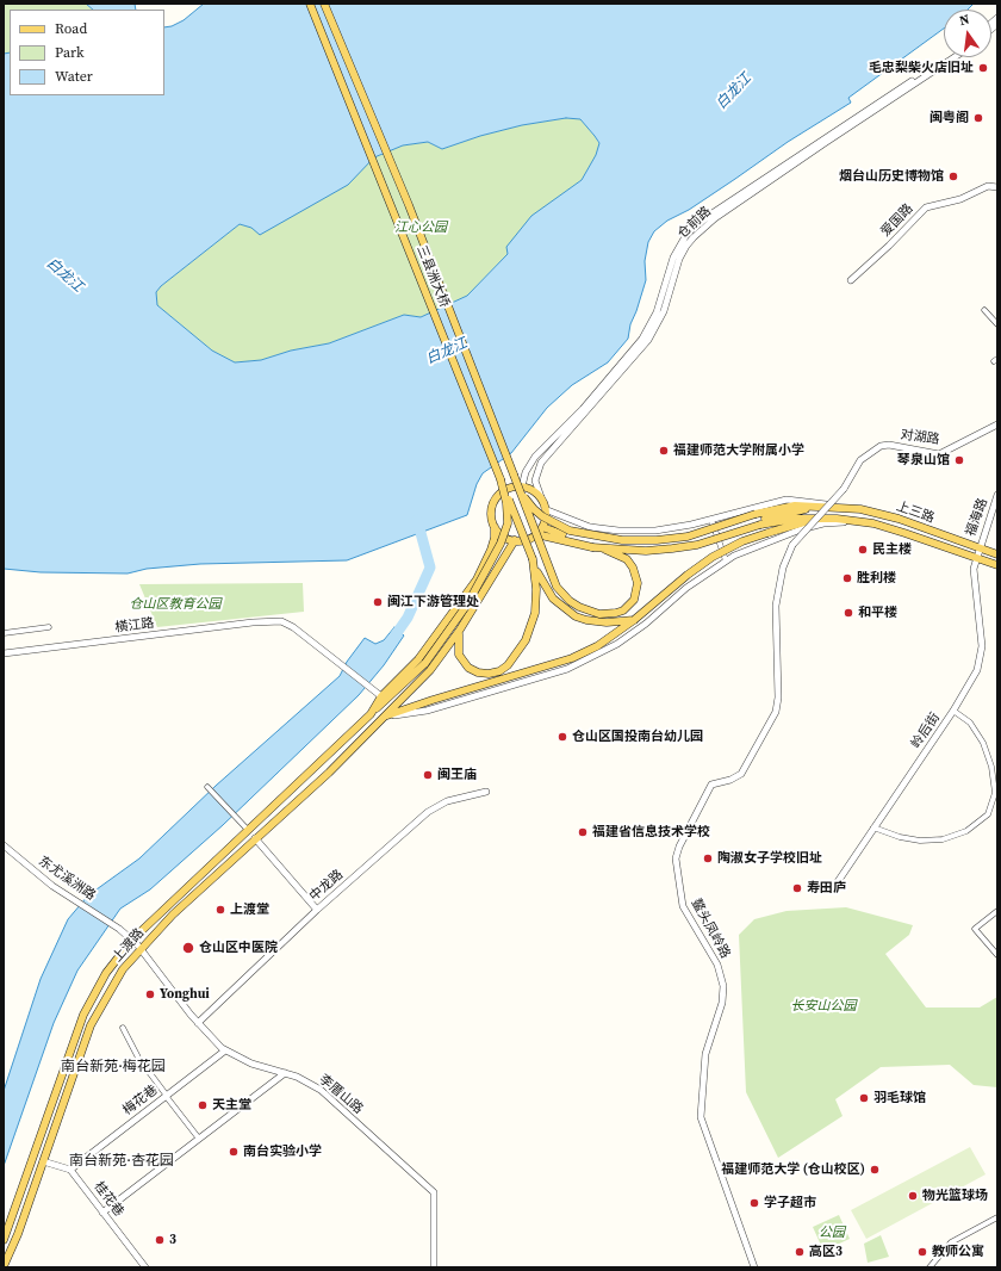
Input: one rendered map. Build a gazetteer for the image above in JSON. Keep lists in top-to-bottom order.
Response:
{
  "streets": {
    "main road": ["三县洲大桥", "上三路", "上渡路"],
    "street": [
      "爱国路",
      "仓前路",
      "对湖路",
      "福海路",
      "横江路",
      "岭后街",
      "东尤溪洲路",
      "中龙路",
      "鳌头凤岭路",
      "李厝山路",
      "梅花巷",
      "桂花巷"
    ]
  },
  "crossings": [
    ["仓前路", "上渡路"],
    ["对湖路", "鳌头凤岭路"],
    ["上三路", "福海路"],
    ["上三路", "岭后街"],
    ["福海路", "岭后街"],
    ["横江路", "上渡路"],
    ["东尤溪洲路", "上渡路"],
    ["东尤溪洲路", "李厝山路"],
    ["中龙路", "李厝山路"],
    ["上渡路", "李厝山路"],
    ["李厝山路", "梅花巷"],
    ["梅花巷", "桂花巷"]
  ],
  "districts": ["南台新苑·梅花园", "南台新苑·杏花园"],
  "water": ["白龙江"],
  "parks": [
    "江心公园",
    "仓山区教育公园",
    "长安山公园",
    "公园"
  ],
  "places": [
    "毛忠梨柴火店旧址",
    "闽粤阁",
    "烟台山历史博物馆",
    "福建师范大学附属小学",
    "琴泉山馆",
    "民主楼",
    "胜利楼",
    "闽江下游管理处",
    "和平楼",
    "仓山区国投南台幼儿园",
    "闽王庙",
    "福建省信息技术学校",
    "陶淑女子学校旧址",
    "寿田庐",
    "上渡堂",
    "仓山区中医院",
    "Yonghui",
    "羽毛球馆",
    "天主堂",
    "南台实验小学",
    "福建师范大学 (仓山校区)",
    "物光篮球场",
    "学子超市",
    "3",
    "高区3",
    "教师公寓"
  ],
  "legend": ["Road", "Park", "Water"],
  "north": "top"
}
